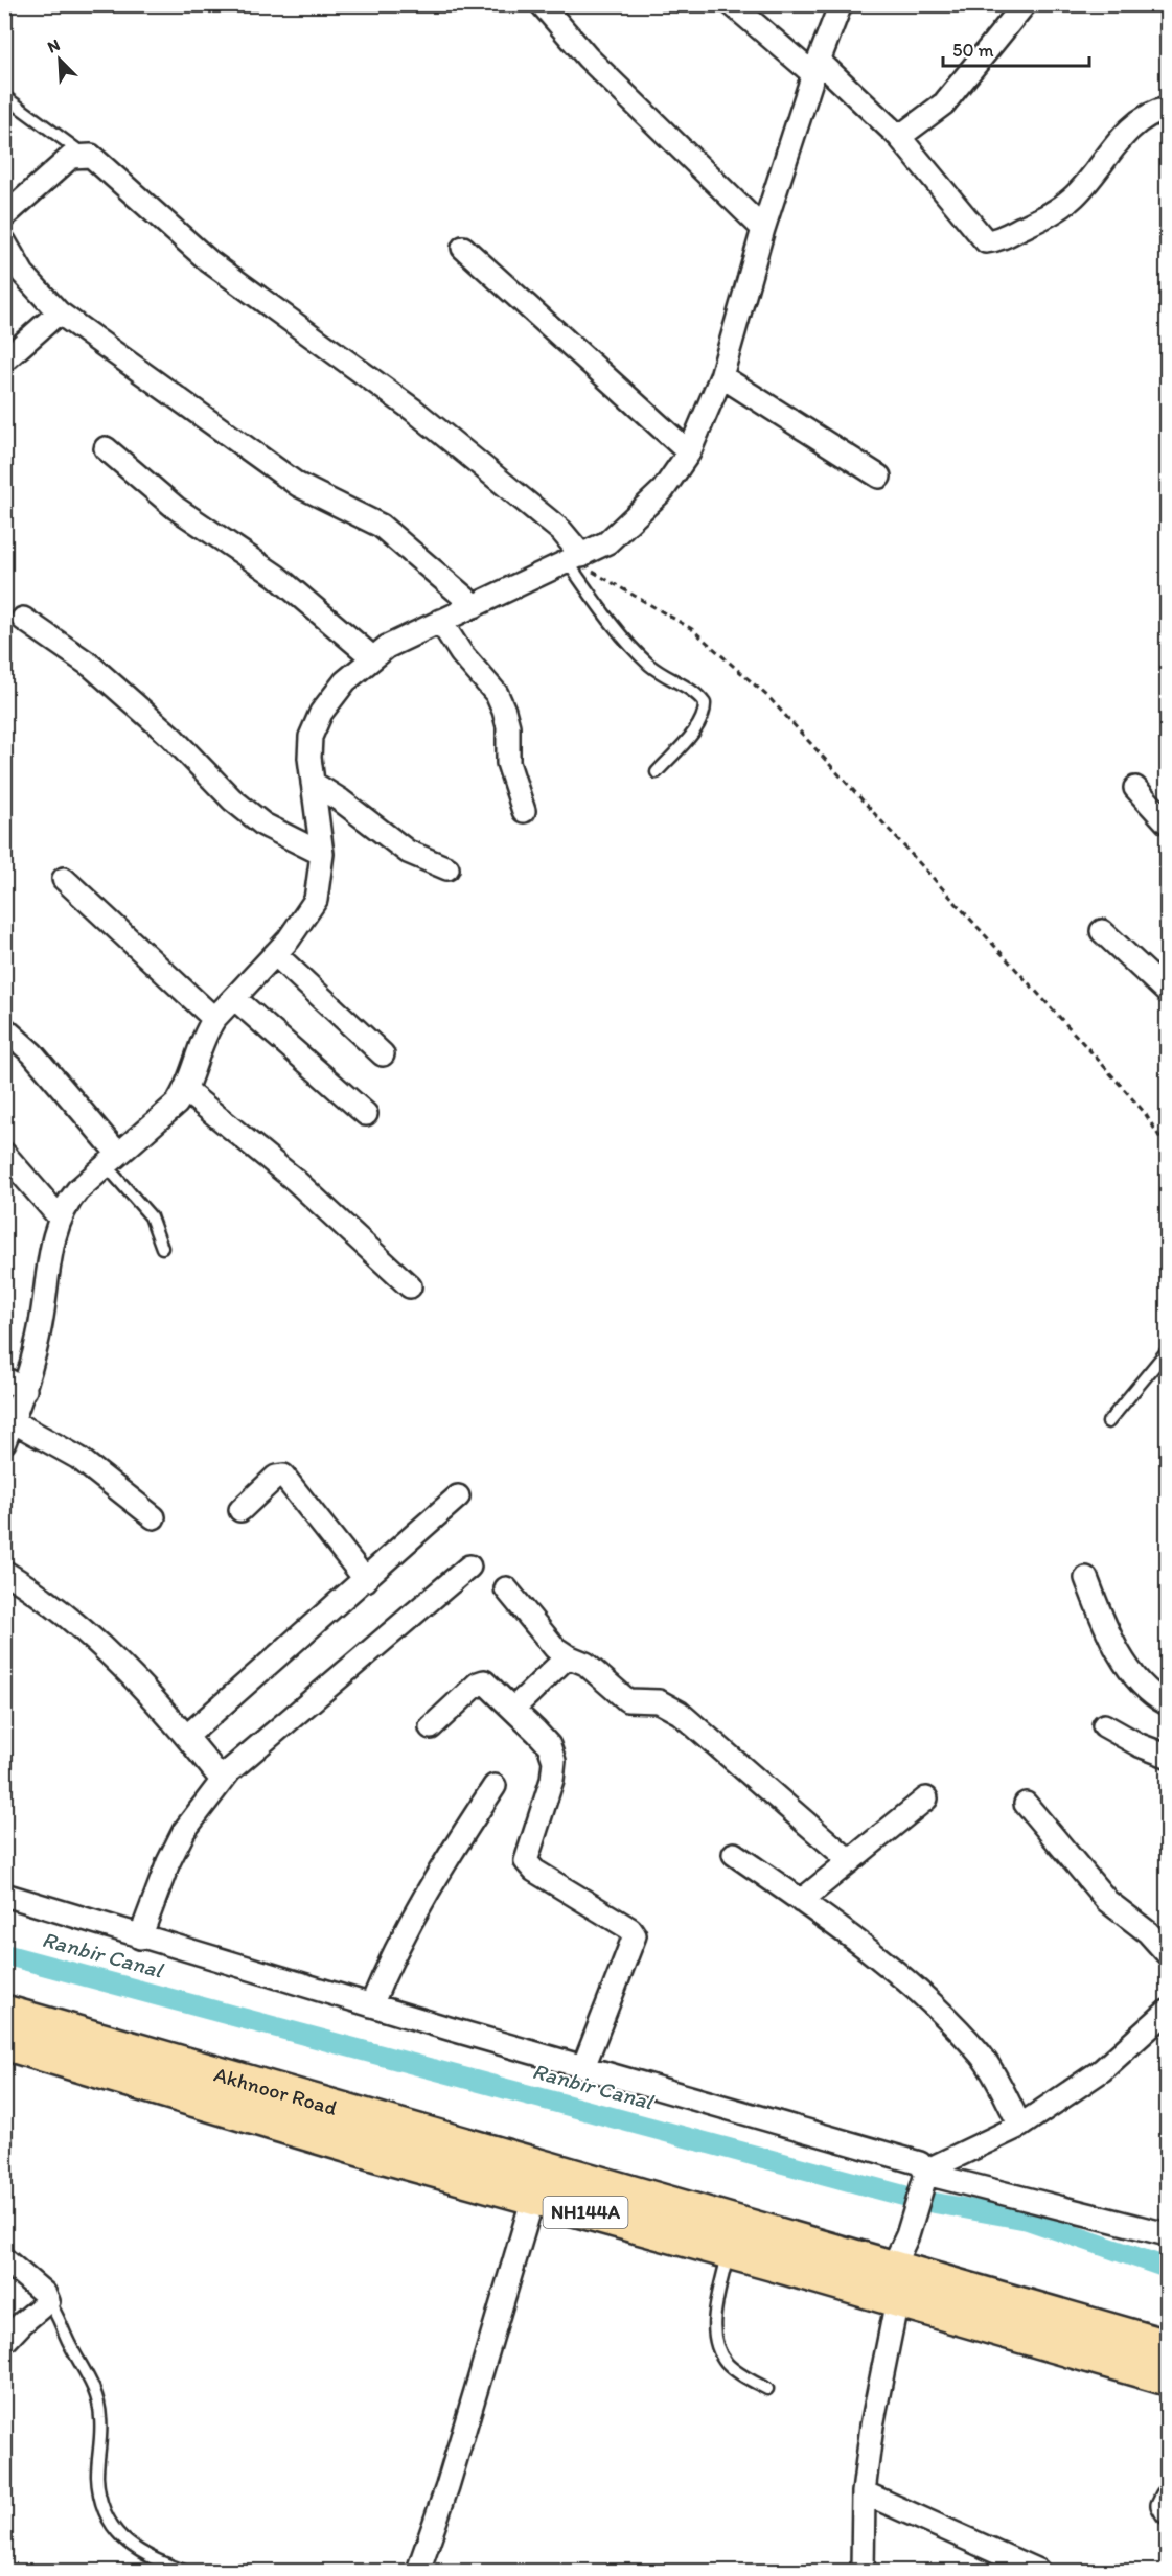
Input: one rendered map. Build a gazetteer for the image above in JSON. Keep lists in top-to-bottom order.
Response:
{
  "streets": {
    "highway": ["Akhnoor Road", "NH144A"]
  },
  "crossings": [
    ["Akhnoor Road", "NH144A"]
  ],
  "water": ["Ranbir Canal"],
  "scale_bar": "50 m",
  "north": "top left"
}
